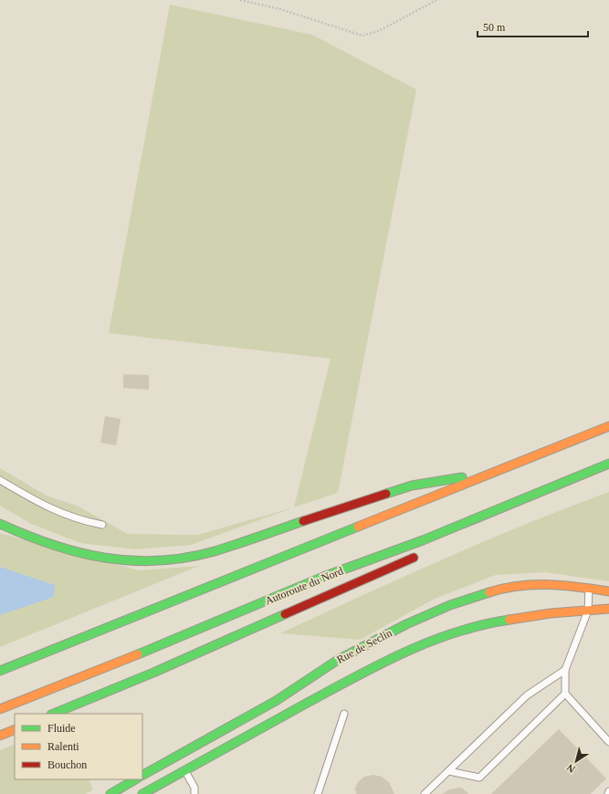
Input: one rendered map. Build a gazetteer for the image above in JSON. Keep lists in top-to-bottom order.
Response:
{
  "streets": {
    "main road": ["Autoroute du Nord", "Rue de Seclin"]
  },
  "legend": ["Fluide", "Ralenti", "Bouchon"],
  "scale_bar": "50 m",
  "north": "bottom left"
}
